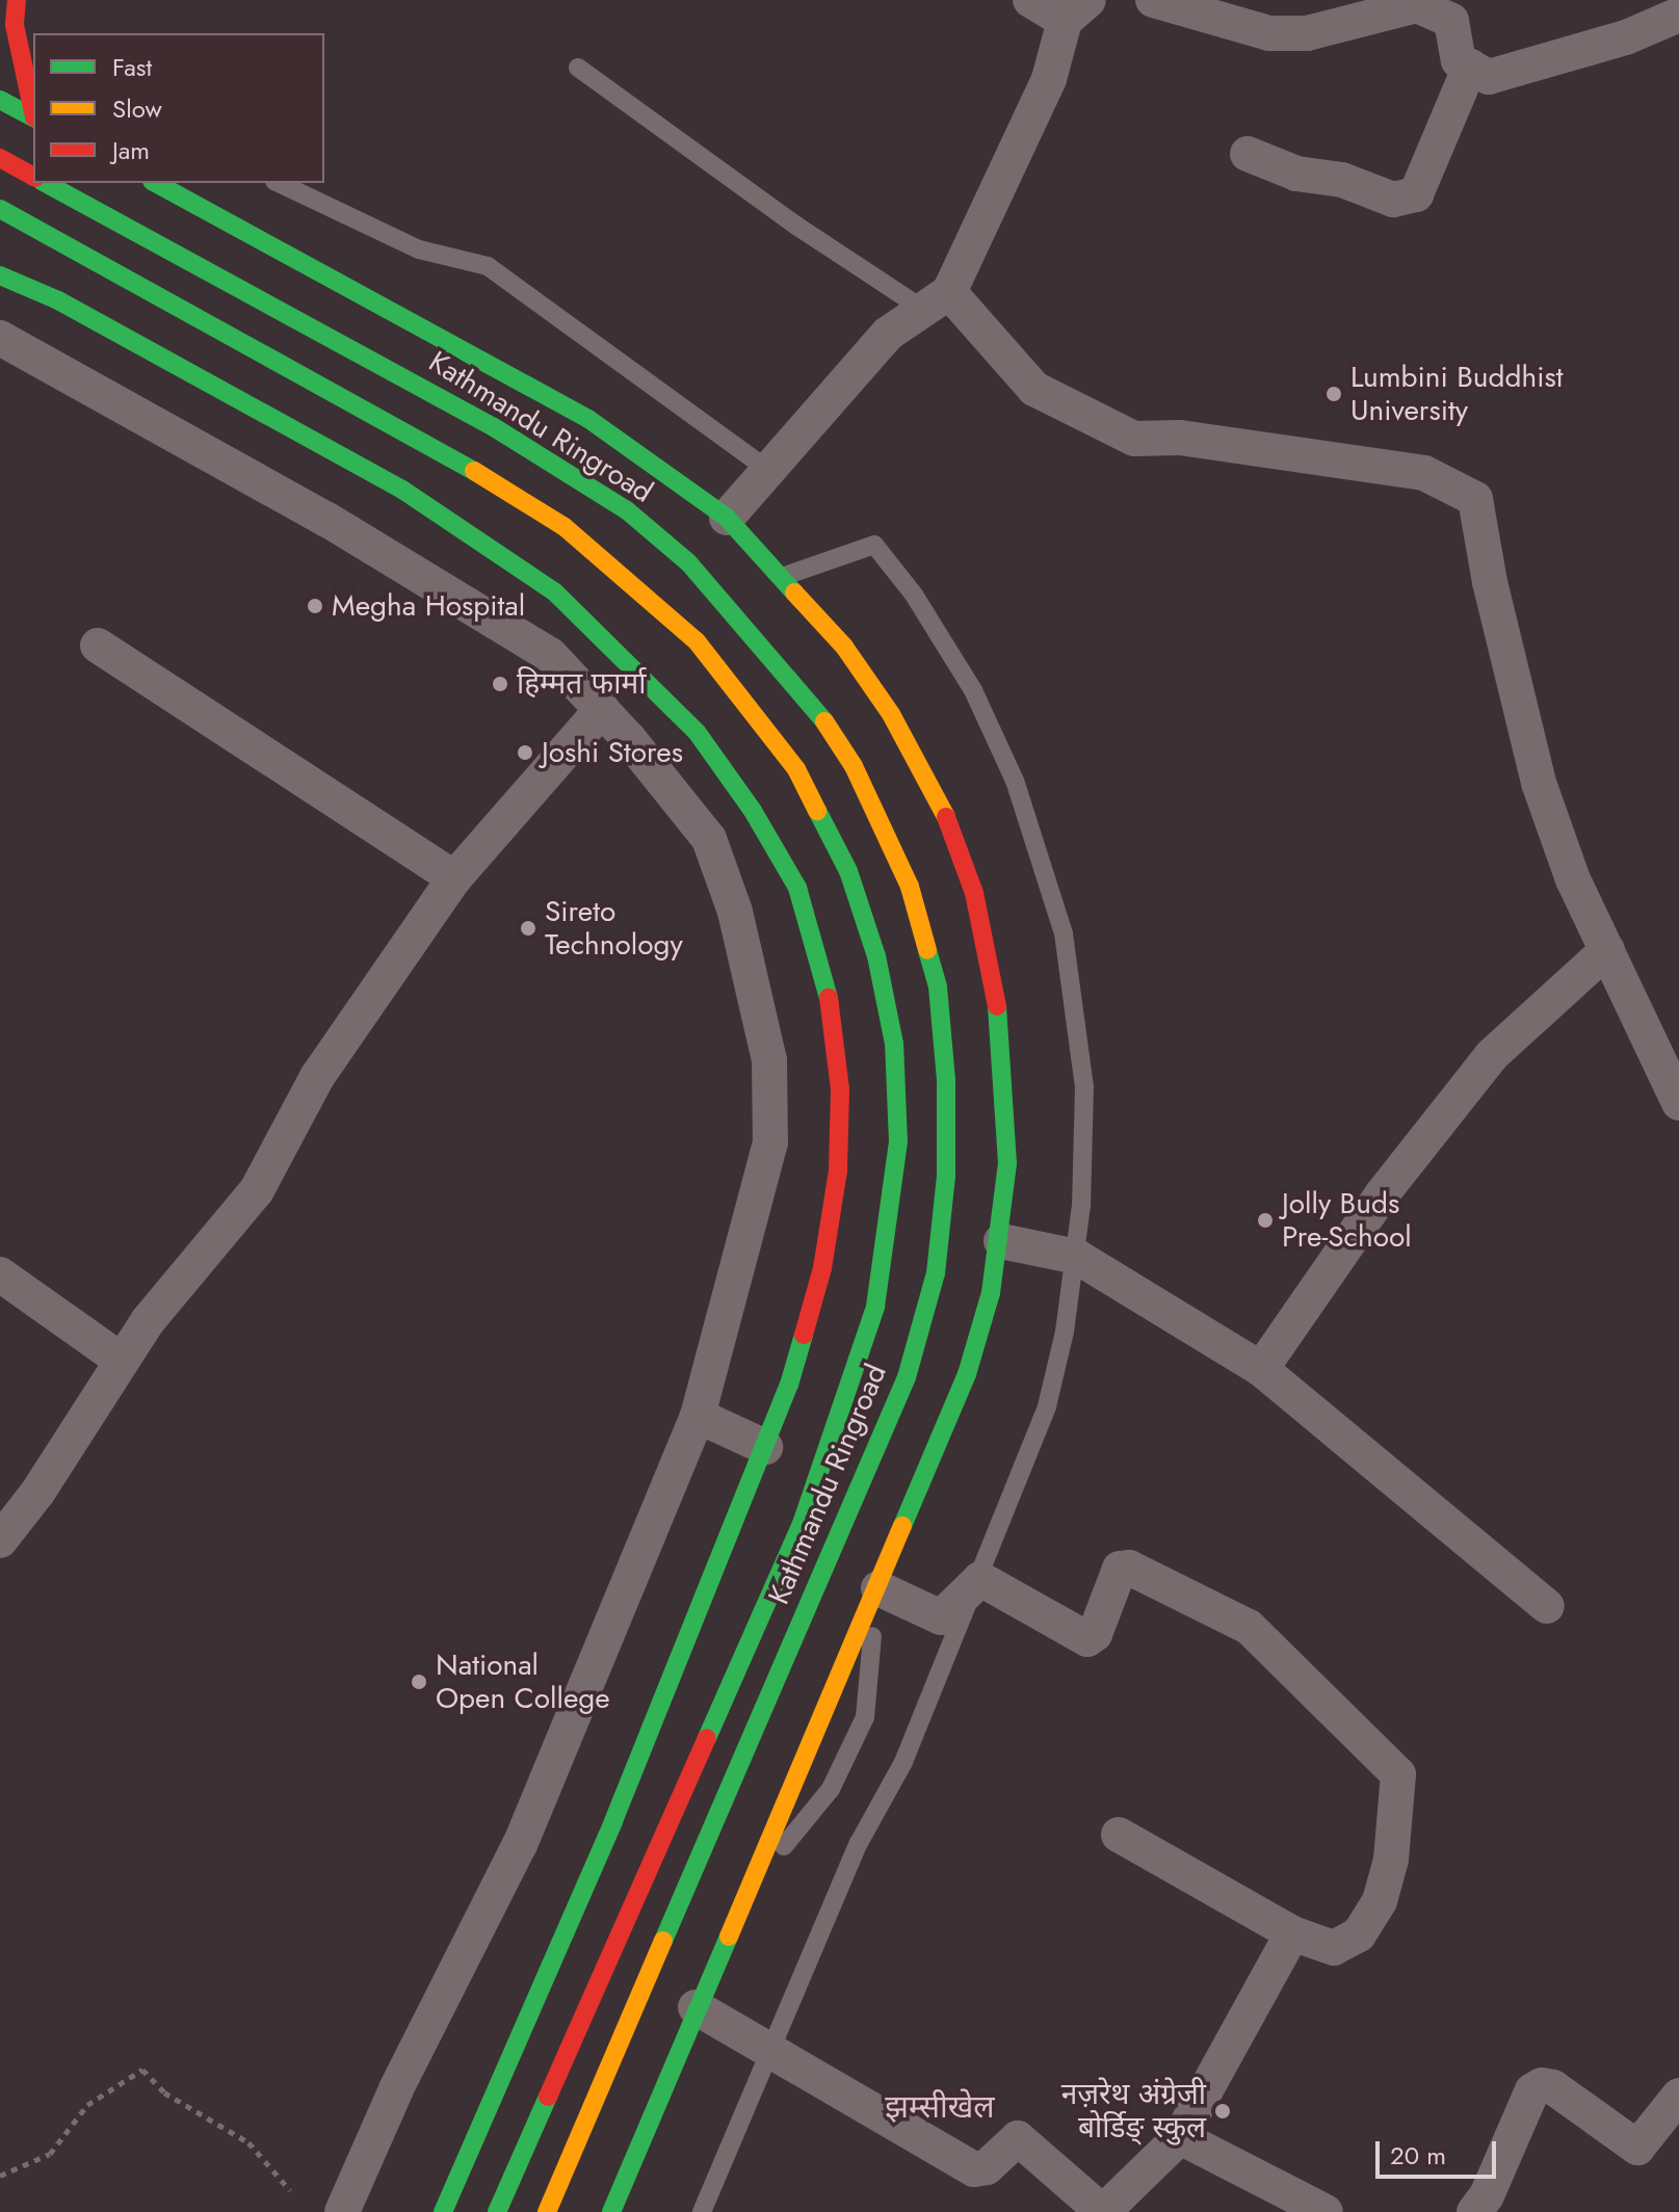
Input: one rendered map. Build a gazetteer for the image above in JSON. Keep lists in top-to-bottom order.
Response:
{
  "streets": {
    "main road": ["Kathmandu Ringroad"]
  },
  "districts": ["झम्सीखेल"],
  "places": [
    "Lumbini Buddhist University",
    "Megha Hospital",
    "हिम्मत फार्मा",
    "Joshi Stores",
    "Sireto Technology",
    "Jolly Buds Pre-School",
    "National Open College",
    "नज़रेथ अंग्रेजी बोर्डिङ् स्कुल"
  ],
  "legend": ["Fast", "Slow", "Jam"],
  "scale_bar": "20 m"
}
